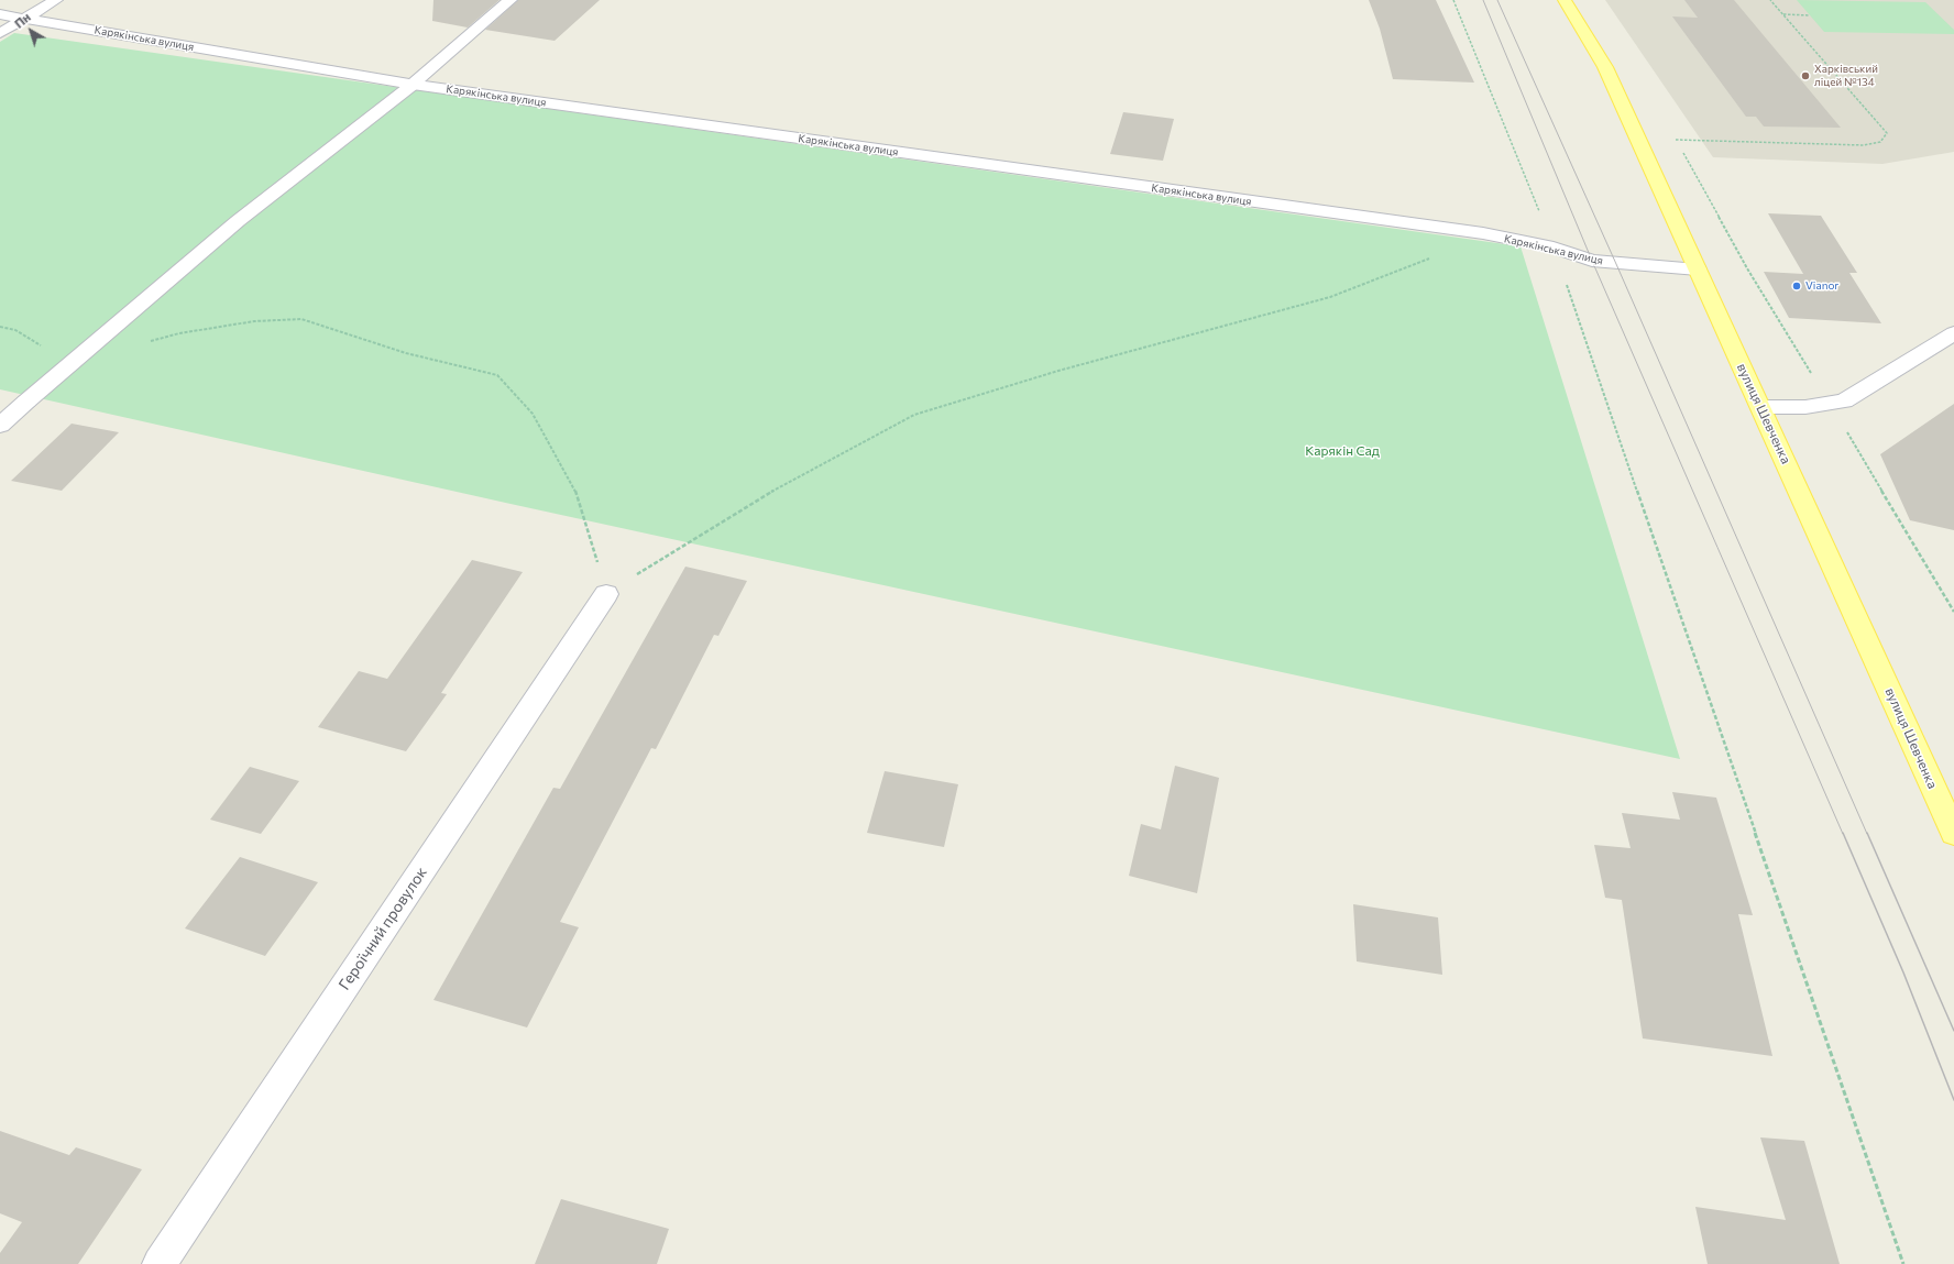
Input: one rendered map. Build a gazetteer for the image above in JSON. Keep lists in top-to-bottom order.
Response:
{
  "streets": {
    "main road": ["вулиця Шевченка"],
    "street": ["Карякінська вулиця", "Героїчний провулок"]
  },
  "crossings": [
    ["Карякінська вулиця", "вулиця Шевченка"]
  ],
  "parks": ["Карякін Сад"],
  "places": ["Харківський ліцей №134", "Vianor"],
  "north": "top left"
}
